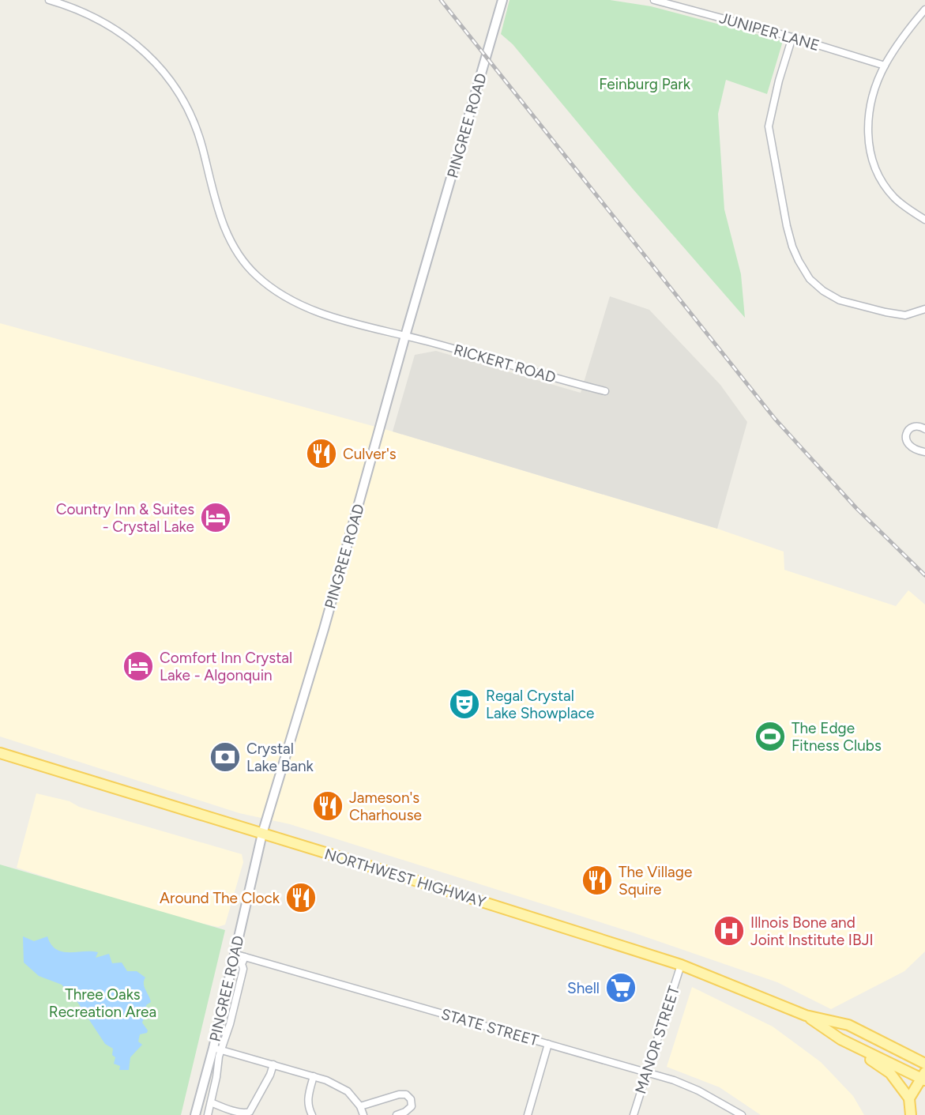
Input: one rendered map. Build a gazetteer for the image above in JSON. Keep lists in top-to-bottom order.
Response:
{
  "streets": {
    "main road": ["NORTHWEST HIGHWAY"],
    "street": [
      "JUNIPER LANE",
      "PINGREE ROAD",
      "RICKERT ROAD",
      "STATE STREET",
      "MANOR STREET"
    ]
  },
  "crossings": [
    ["PINGREE ROAD", "RICKERT ROAD"],
    ["PINGREE ROAD", "NORTHWEST HIGHWAY"],
    ["PINGREE ROAD", "STATE STREET"],
    ["NORTHWEST HIGHWAY", "MANOR STREET"],
    ["STATE STREET", "MANOR STREET"]
  ],
  "parks": ["Feinburg Park", "Three Oaks Recreation Area"],
  "places": {
    "restaurant": [
      "Culver's",
      "Jameson's Charhouse",
      "The Village Squire",
      "Around The Clock"
    ],
    "hotel": ["Country Inn & Suites - Crystal Lake", "Comfort Inn Crystal Lake - Algonquin"],
    "theatre": ["Regal Crystal Lake Showplace"],
    "sports": ["The Edge Fitness Clubs"],
    "bank": ["Crystal Lake Bank"],
    "hospital": ["Illnois Bone and Joint Institute IBJI"],
    "supermarket": ["Shell"]
  }
}
